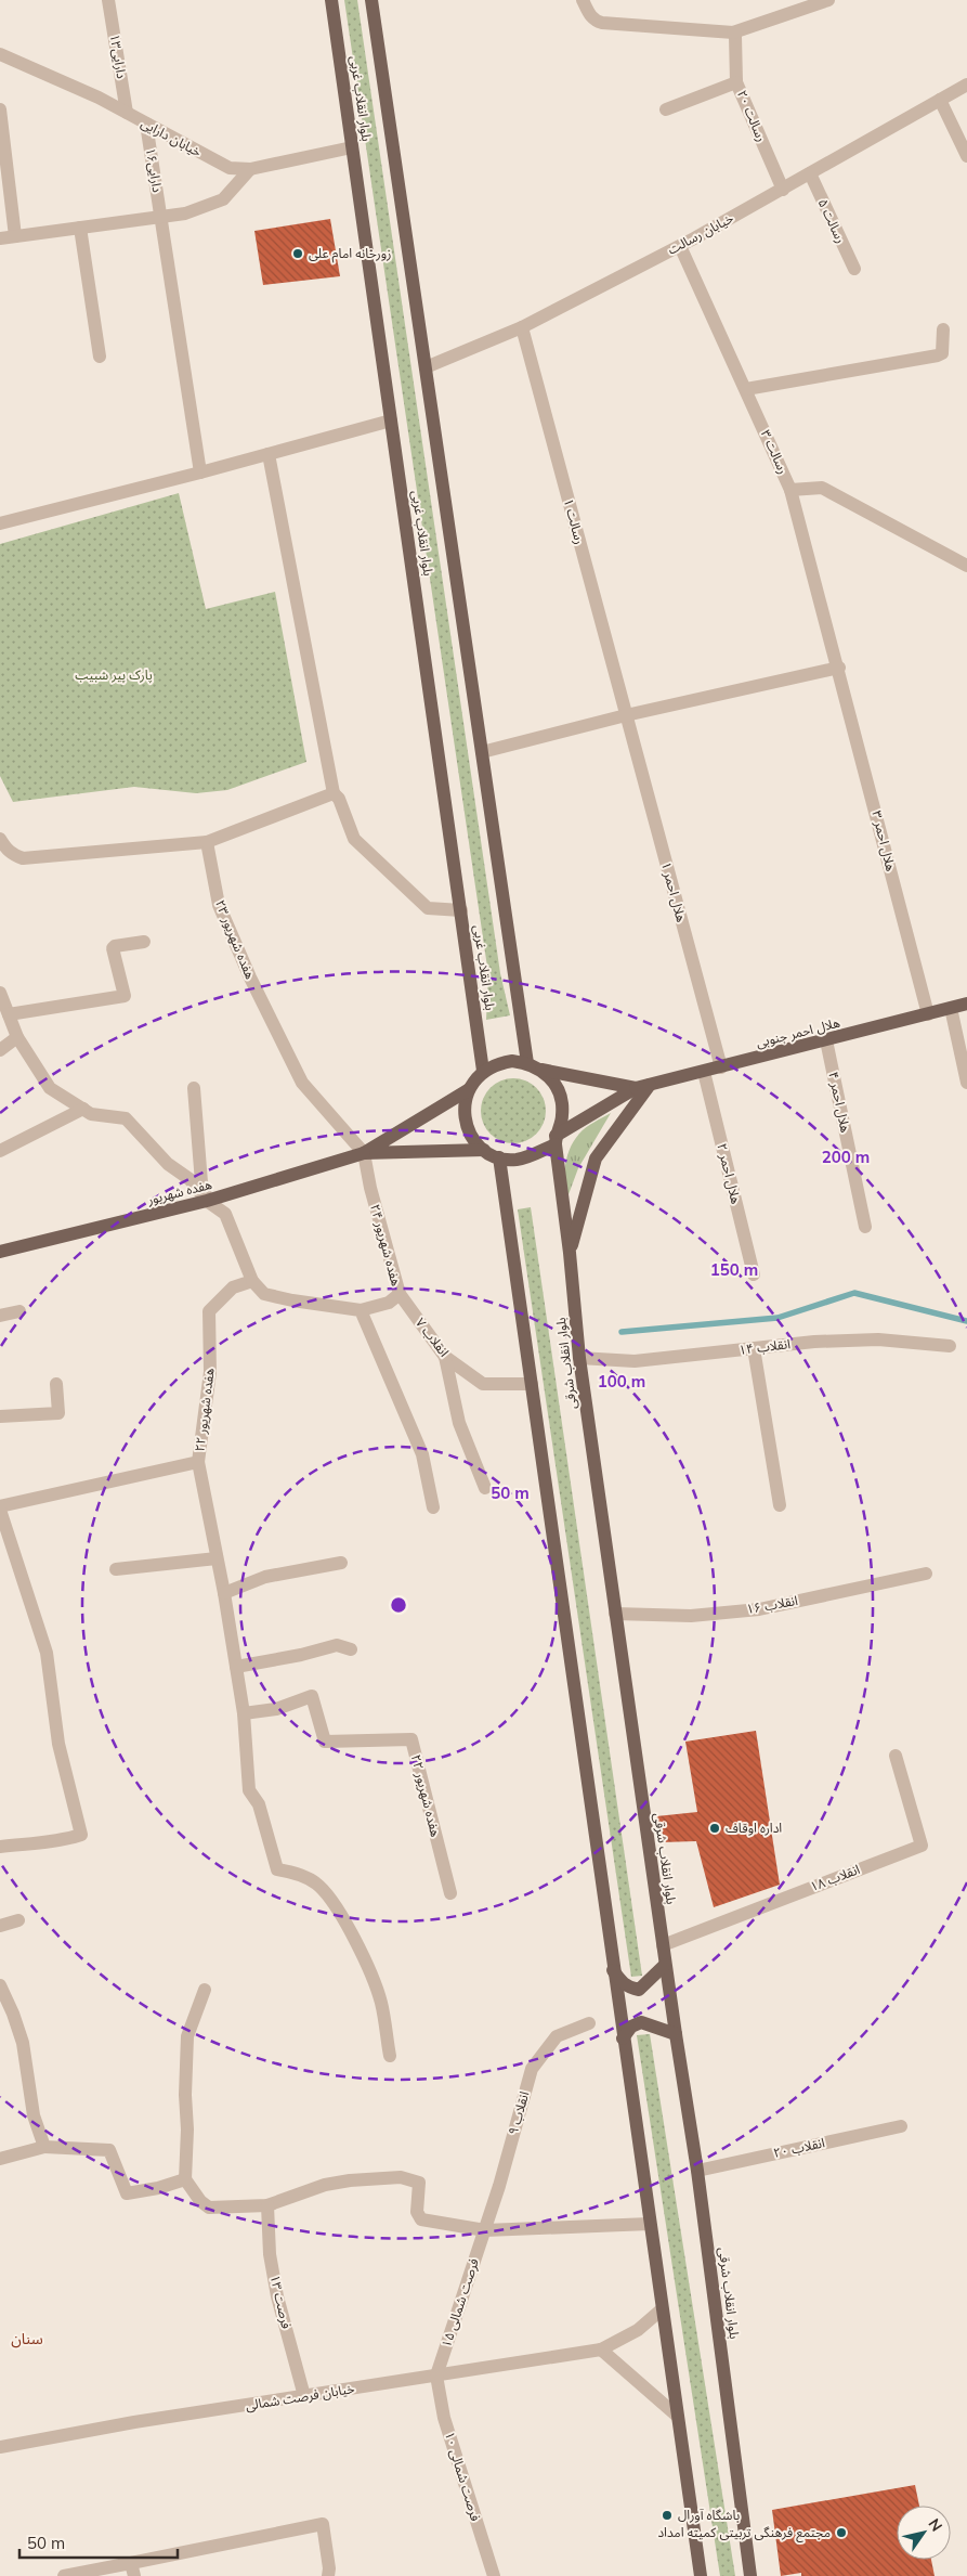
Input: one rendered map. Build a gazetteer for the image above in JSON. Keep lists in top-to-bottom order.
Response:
{
  "streets": {
    "main road": [
      "بلوار انقلاب غربی",
      "هلال احمر جنوبی",
      "هفده شهریور",
      "بلوار انقلاب شرقی"
    ],
    "street": [
      "دارایی۱۳",
      "رسالت ۲۰",
      "خیابان دارایی",
      "دارایی۱۶",
      "رسالت ۵",
      "خیابان رسالت",
      "رسالت ۳",
      "رسالت ۱",
      "هلال احمر ۳",
      "هلال احمر ۱",
      "هفده شهریور ۲۳",
      "هلال احمر ۴",
      "هلال احمر ۲",
      "هفده شهریور ۲۴",
      "انقلاب ۷",
      "انقلاب ۱۴",
      "هفده شهریور ۲۲",
      "انقلاب ۱۶",
      "انقلاب ۱۸",
      "انقلاب ۹",
      "انقلاب ۲۰",
      "فرصت ۱۳",
      "فرصت شمالی ۱۵",
      "خیابان فرصت شمالی",
      "فرصت شمالی ۱۰"
    ]
  },
  "crossings": [
    ["دارایی۱۳", "خیابان دارایی"],
    ["بلوار انقلاب غربی", "خیابان دارایی"],
    ["بلوار انقلاب غربی", "خیابان رسالت"],
    ["بلوار انقلاب غربی", "هلال احمر جنوبی"],
    ["بلوار انقلاب غربی", "هفده شهریور"],
    ["بلوار انقلاب غربی", "بلوار انقلاب شرقی"],
    ["رسالت ۲۰", "خیابان رسالت"],
    ["خیابان دارایی", "دارایی۱۶"],
    ["رسالت ۵", "خیابان رسالت"],
    ["خیابان رسالت", "رسالت ۳"],
    ["خیابان رسالت", "رسالت ۱"],
    ["رسالت ۳", "هلال احمر ۳"],
    ["رسالت ۱", "هلال احمر ۱"],
    ["هلال احمر ۳", "هلال احمر جنوبی"],
    ["هلال احمر ۱", "هلال احمر جنوبی"],
    ["هفده شهریور ۲۳", "هفده شهریور"],
    ["هفده شهریور ۲۳", "هفده شهریور ۲۴"],
    ["هلال احمر جنوبی", "هلال احمر ۴"],
    ["هلال احمر جنوبی", "هلال احمر ۲"],
    ["هلال احمر جنوبی", "هفده شهریور"],
    ["هلال احمر جنوبی", "بلوار انقلاب شرقی"],
    ["هفده شهریور", "هفده شهریور ۲۴"],
    ["هفده شهریور", "بلوار انقلاب شرقی"],
    ["هفده شهریور ۲۴", "انقلاب ۷"],
    ["انقلاب ۱۴", "بلوار انقلاب شرقی"],
    ["بلوار انقلاب شرقی", "انقلاب ۱۶"],
    ["بلوار انقلاب شرقی", "انقلاب ۱۸"],
    ["بلوار انقلاب شرقی", "انقلاب ۲۰"],
    ["انقلاب ۹", "فرصت شمالی ۱۵"],
    ["فرصت ۱۳", "خیابان فرصت شمالی"],
    ["فرصت شمالی ۱۵", "خیابان فرصت شمالی"],
    ["فرصت شمالی ۱۵", "فرصت شمالی ۱۰"],
    ["خیابان فرصت شمالی", "فرصت شمالی ۱۰"]
  ],
  "districts": ["سنان"],
  "parks": ["پارک پیر شبیب"],
  "places": [
    "زورخانه امام علی",
    "اداره اوقاف",
    "باشگاه آورال",
    "مجتمع فرهنگی ‌تربیتی کمیته امداد"
  ],
  "scale_bar": "50 m",
  "north": "top right",
  "rings": [
    "200 m",
    "150 m",
    "100 m",
    "50 m"
  ]
}
